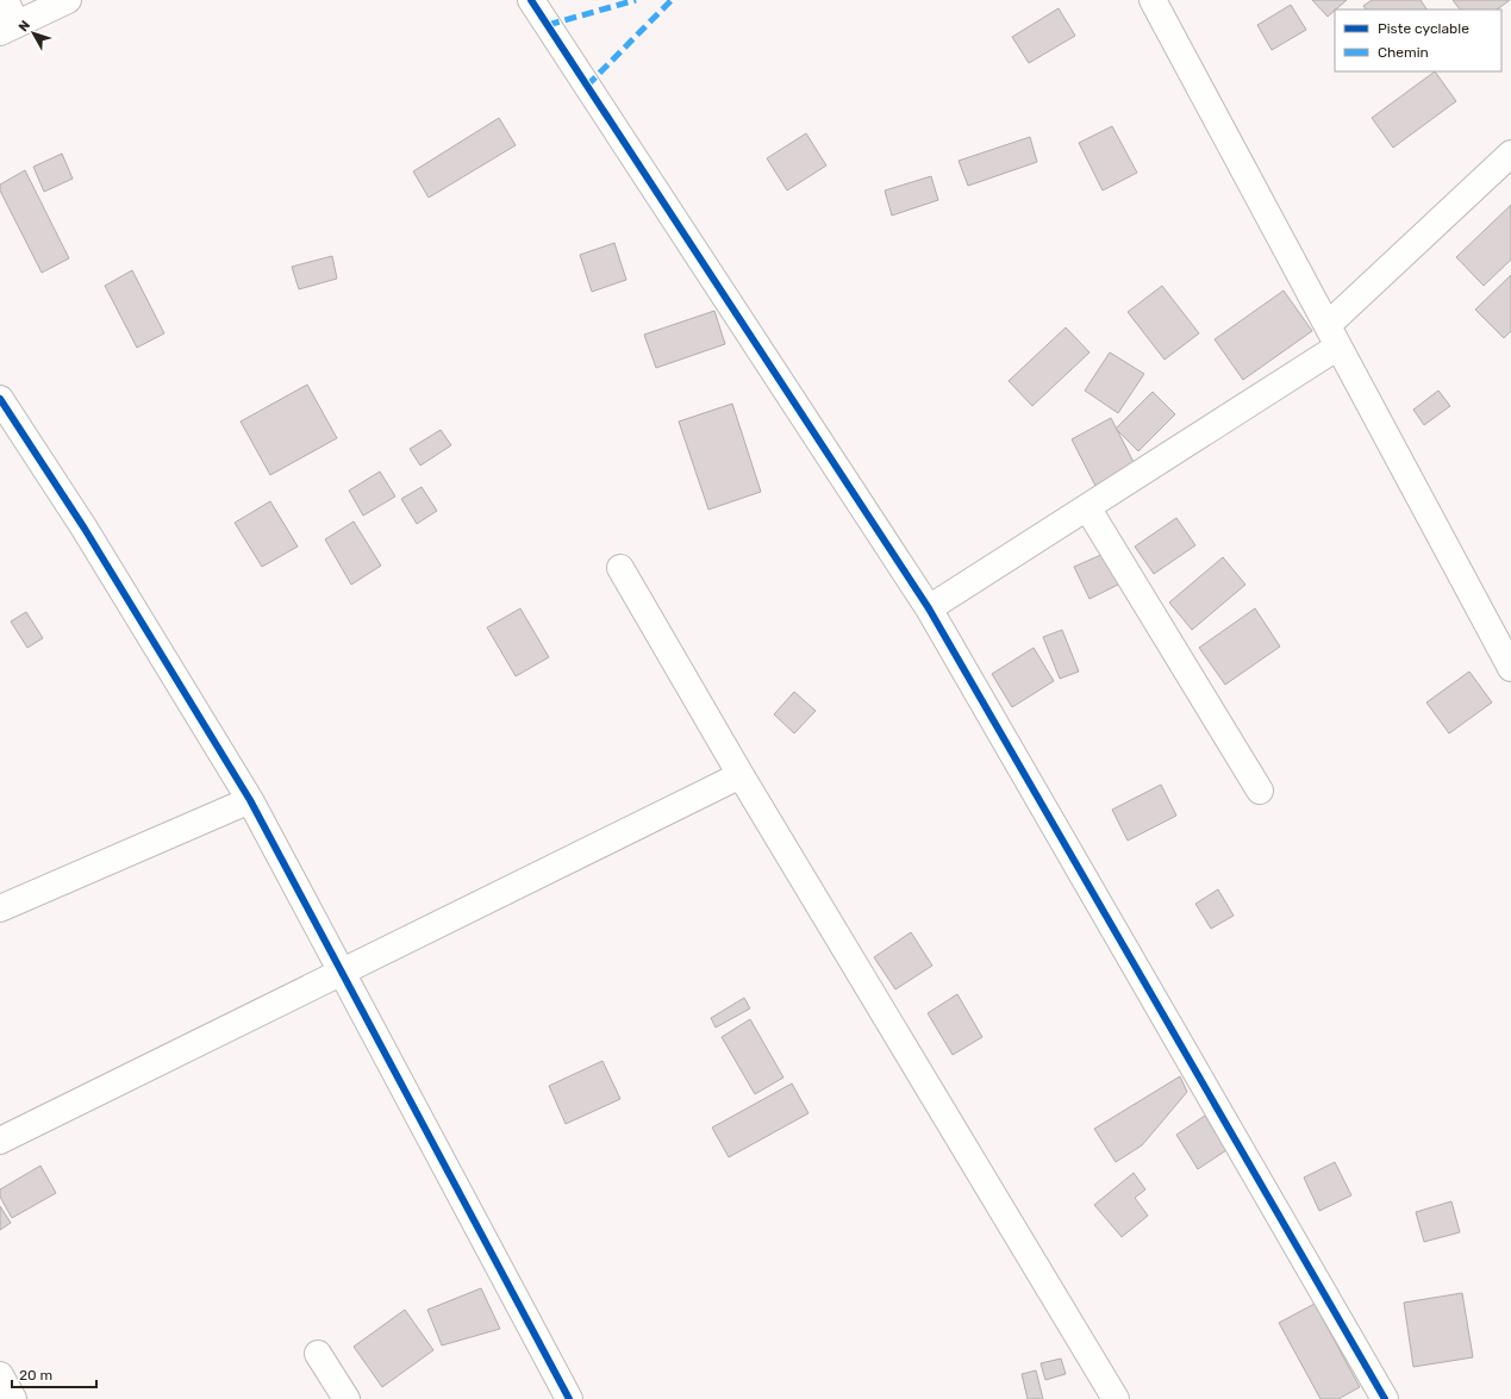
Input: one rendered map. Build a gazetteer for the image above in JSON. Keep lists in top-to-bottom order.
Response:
{
  "legend": ["Piste cyclable", "Chemin"],
  "scale_bar": "20 m",
  "north": "top left"
}
